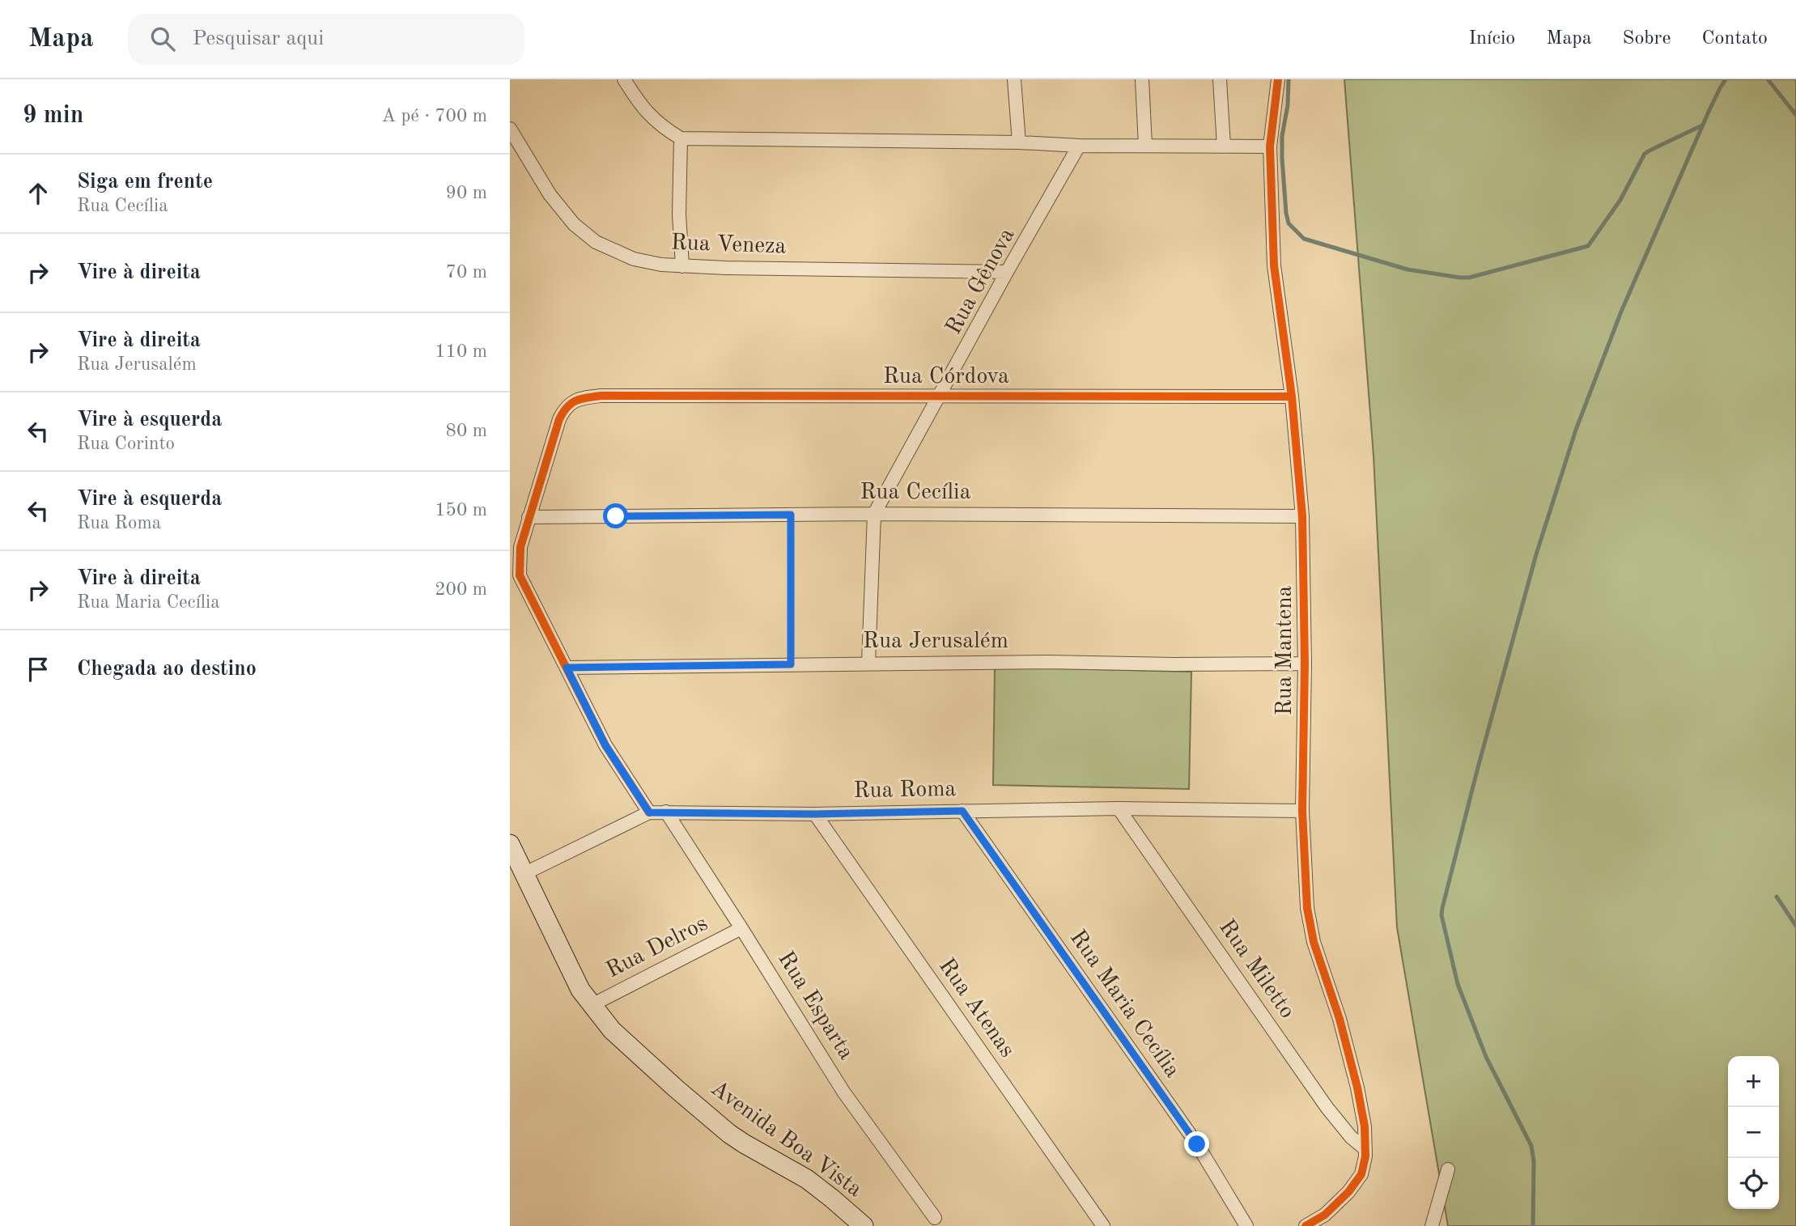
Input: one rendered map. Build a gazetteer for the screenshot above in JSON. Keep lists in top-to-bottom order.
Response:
{
  "streets": {
    "street": [
      "Rua Veneza",
      "Rua Gênova",
      "Rua Córdova",
      "Rua Cecília",
      "Rua Jerusalém",
      "Rua Mantena",
      "Rua Roma",
      "Rua Delros",
      "Rua Miletto",
      "Rua Maria Cecília",
      "Rua Esparta",
      "Rua Atenas",
      "Avenida Boa Vista"
    ]
  },
  "crossings": [
    ["Rua Veneza", "Rua Gênova"],
    ["Rua Gênova", "Rua Córdova"],
    ["Rua Gênova", "Rua Cecília"],
    ["Rua Gênova", "Rua Jerusalém"],
    ["Rua Córdova", "Rua Cecília"],
    ["Rua Córdova", "Rua Jerusalém"],
    ["Rua Córdova", "Rua Mantena"],
    ["Rua Córdova", "Rua Roma"],
    ["Rua Cecília", "Rua Mantena"],
    ["Rua Jerusalém", "Rua Mantena"],
    ["Rua Mantena", "Rua Roma"],
    ["Rua Mantena", "Rua Miletto"],
    ["Rua Roma", "Rua Miletto"],
    ["Rua Roma", "Rua Maria Cecília"],
    ["Rua Roma", "Rua Esparta"],
    ["Rua Roma", "Rua Atenas"],
    ["Rua Roma", "Avenida Boa Vista"],
    ["Rua Delros", "Rua Esparta"],
    ["Rua Delros", "Avenida Boa Vista"]
  ],
  "page": {
    "header": "Mapa",
    "search": "Pesquisar aqui",
    "nav": [
      "Início",
      "Mapa",
      "Sobre",
      "Contato"
    ],
    "heading": ["9 min", "A pé · 700 m"],
    "list": [
      ["Siga em frente", "Rua Cecília", "90 m"],
      ["Vire à direita", "70 m"],
      ["Vire à direita", "Rua Jerusalém", "110 m"],
      ["Vire à esquerda", "Rua Corinto", "80 m"],
      ["Vire à esquerda", "Rua Roma", "150 m"],
      ["Vire à direita", "Rua Maria Cecília", "200 m"],
      "Chegada ao destino"
    ],
    "map_buttons": ["+", "−"]
  }
}
